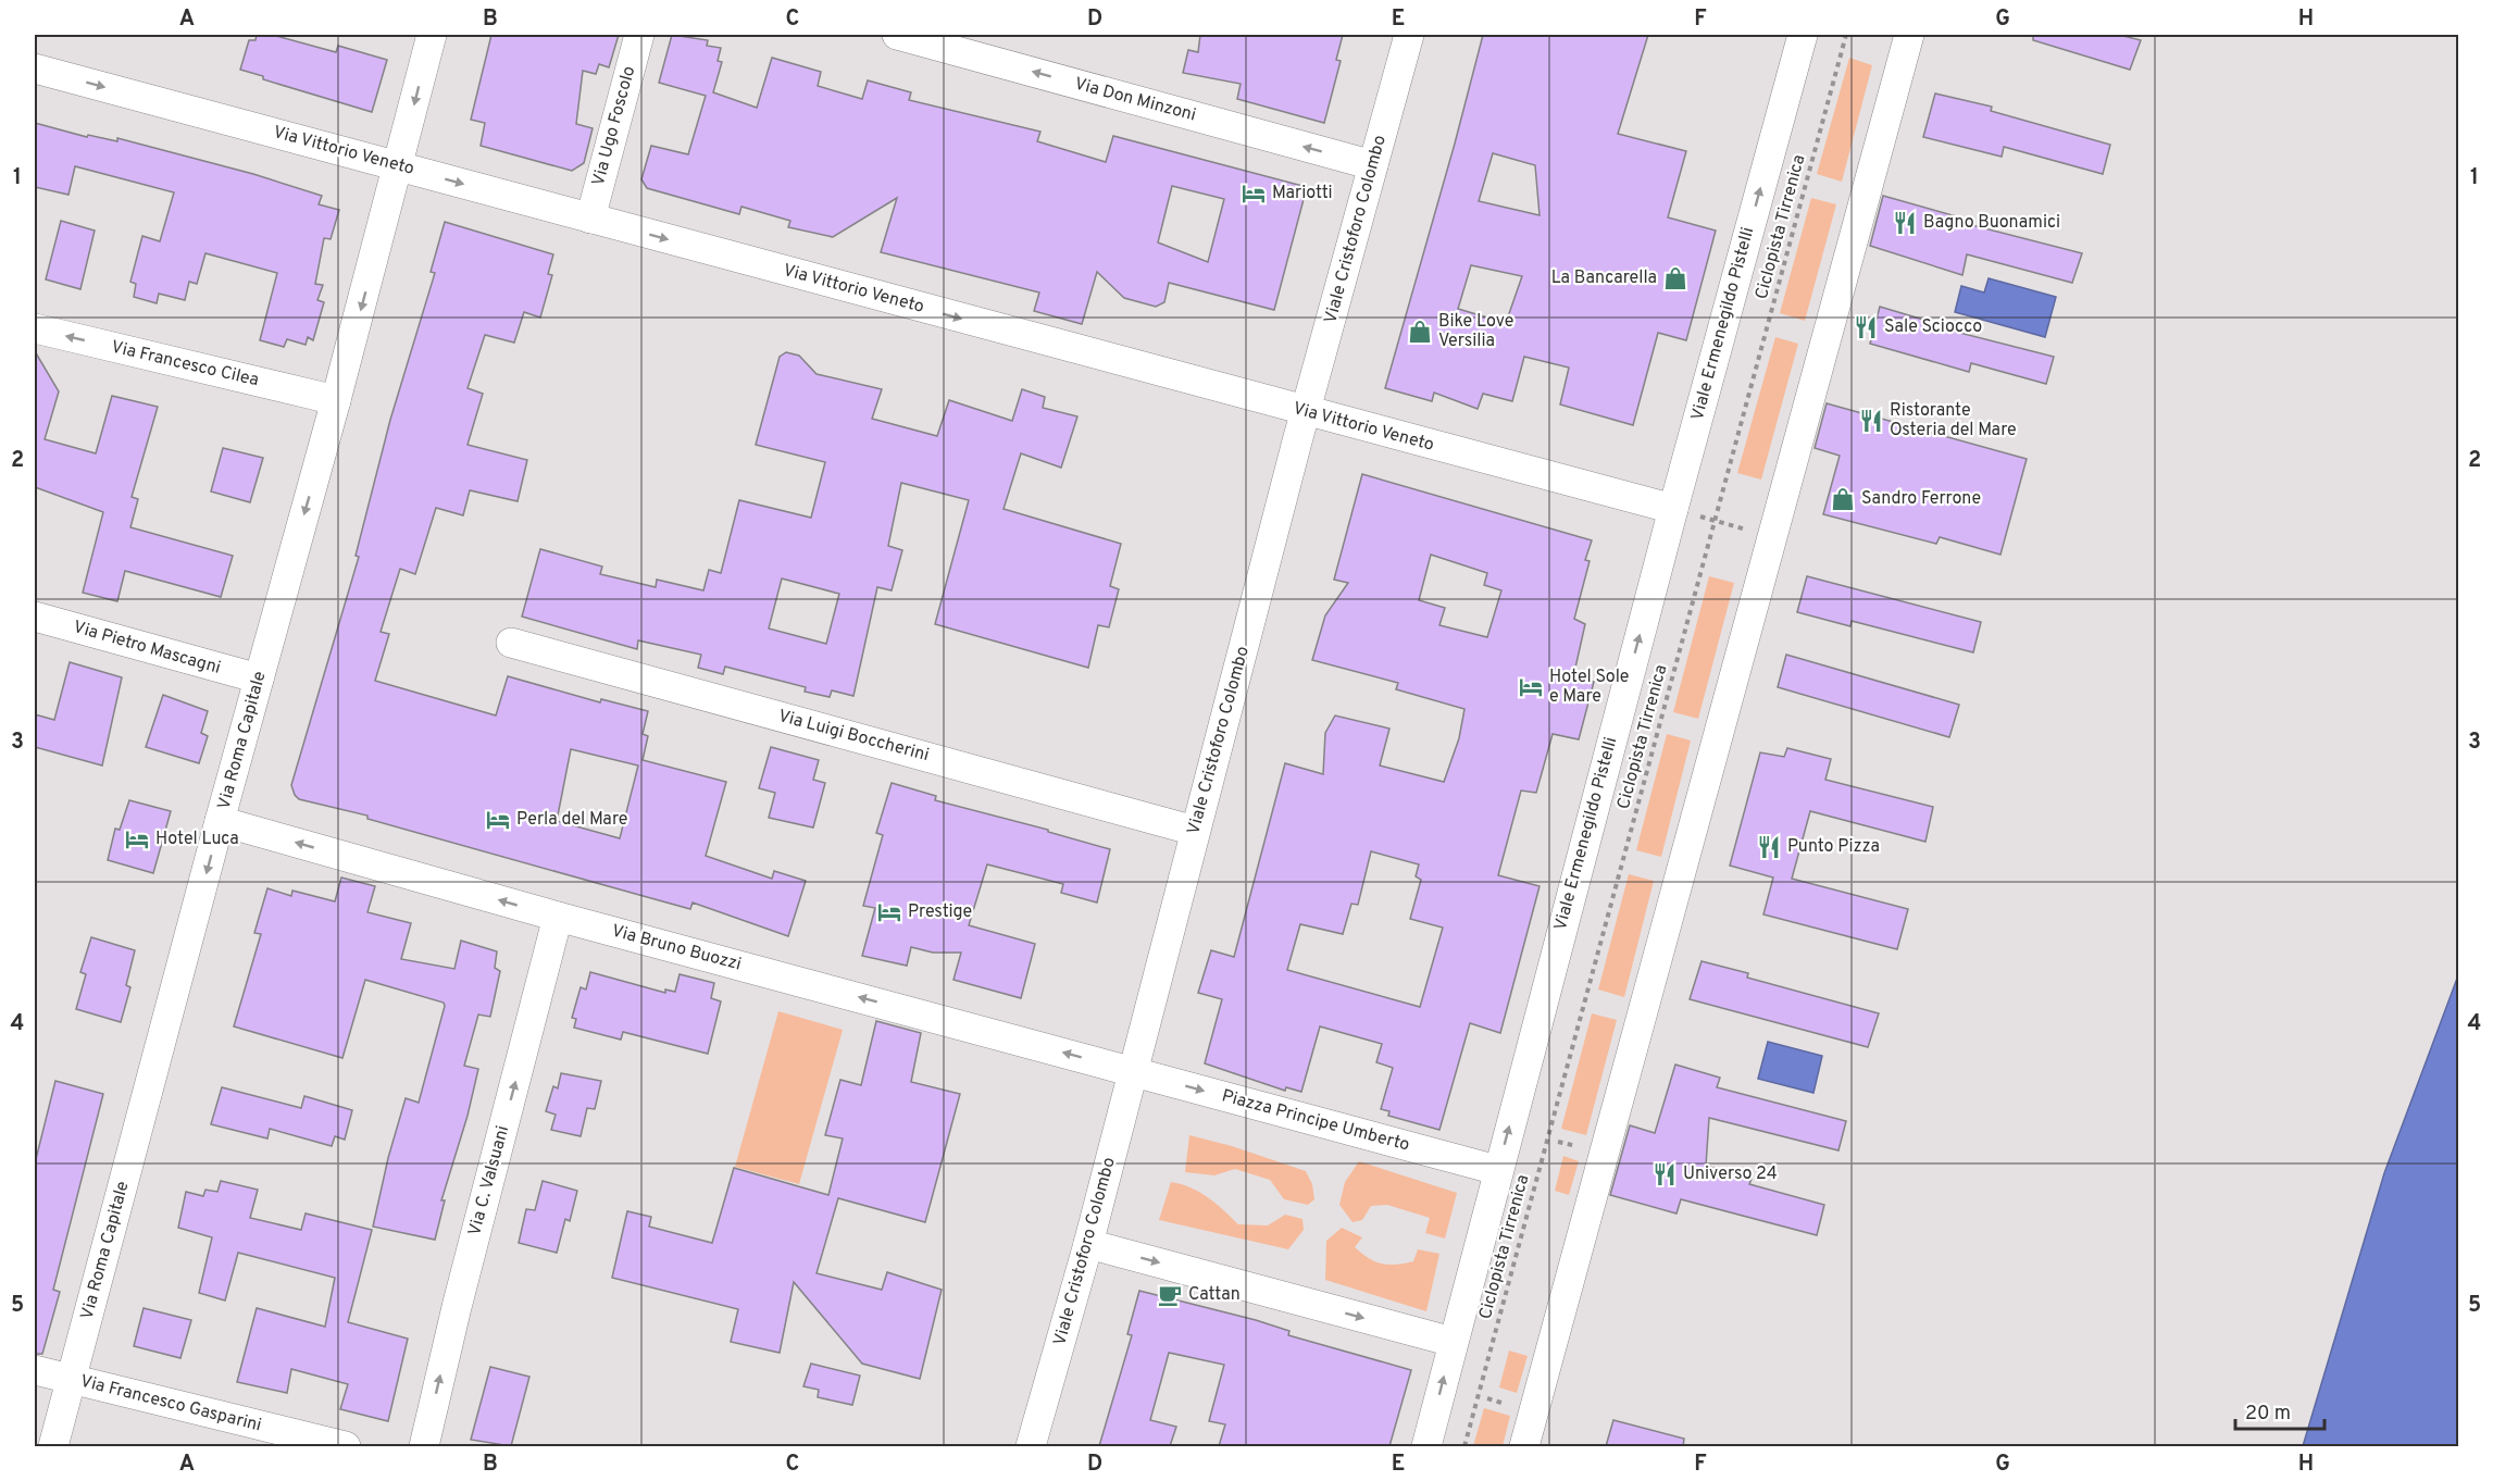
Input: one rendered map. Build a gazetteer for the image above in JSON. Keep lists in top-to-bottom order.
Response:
{
  "streets": {
    "street": [
      "Via Don Minzoni",
      "Via Ugo Foscolo",
      "Via Vittorio Veneto",
      "Viale Cristoforo Colombo",
      "Viale Ermenegildo Pistelli",
      "Via Francesco Cilea",
      "Via Pietro Mascagni",
      "Via Luigi Boccherini",
      "Via Roma Capitale",
      "Via Bruno Buozzi",
      "Piazza Principe Umberto",
      "Via C. Valsuani",
      "Via Francesco Gasparini"
    ],
    "path": ["Ciclopista Tirrenica"]
  },
  "crossings": [
    ["Via Don Minzoni", "Viale Cristoforo Colombo"],
    ["Via Ugo Foscolo", "Via Vittorio Veneto"],
    ["Via Vittorio Veneto", "Viale Cristoforo Colombo"],
    ["Via Vittorio Veneto", "Viale Ermenegildo Pistelli"],
    ["Via Vittorio Veneto", "Via Roma Capitale"],
    ["Viale Cristoforo Colombo", "Via Luigi Boccherini"],
    ["Viale Cristoforo Colombo", "Via Bruno Buozzi"],
    ["Viale Cristoforo Colombo", "Piazza Principe Umberto"],
    ["Viale Ermenegildo Pistelli", "Piazza Principe Umberto"],
    ["Via Francesco Cilea", "Via Roma Capitale"],
    ["Via Pietro Mascagni", "Via Roma Capitale"],
    ["Via Roma Capitale", "Via Bruno Buozzi"],
    ["Via Roma Capitale", "Via Francesco Gasparini"],
    ["Via Bruno Buozzi", "Piazza Principe Umberto"],
    ["Via Bruno Buozzi", "Via C. Valsuani"]
  ],
  "one_way": [
    "Via Don Minzoni",
    "Via Vittorio Veneto",
    "Via Francesco Cilea",
    "Via Roma Capitale",
    "Via Bruno Buozzi",
    "Via C. Valsuani"
  ],
  "places": {
    "hotel": [
      "Mariotti",
      "Hotel Sole e Mare",
      "Perla del Mare",
      "Hotel Luca",
      "Prestige"
    ],
    "restaurant": [
      "Bagno Buonamici",
      "Sale Sciocco",
      "Ristorante Osteria del Mare",
      "Punto Pizza",
      "Universo 24"
    ],
    "shop": ["La Bancarella", "Bike Love Versilia", "Sandro Ferrone"],
    "cafe": ["Cattan"]
  },
  "scale_bar": "20 m",
  "grid": {
    "columns": [
      "A",
      "B",
      "C",
      "D",
      "E",
      "F",
      "G",
      "H"
    ],
    "rows": [
      "1",
      "2",
      "3",
      "4",
      "5"
    ]
  }
}
